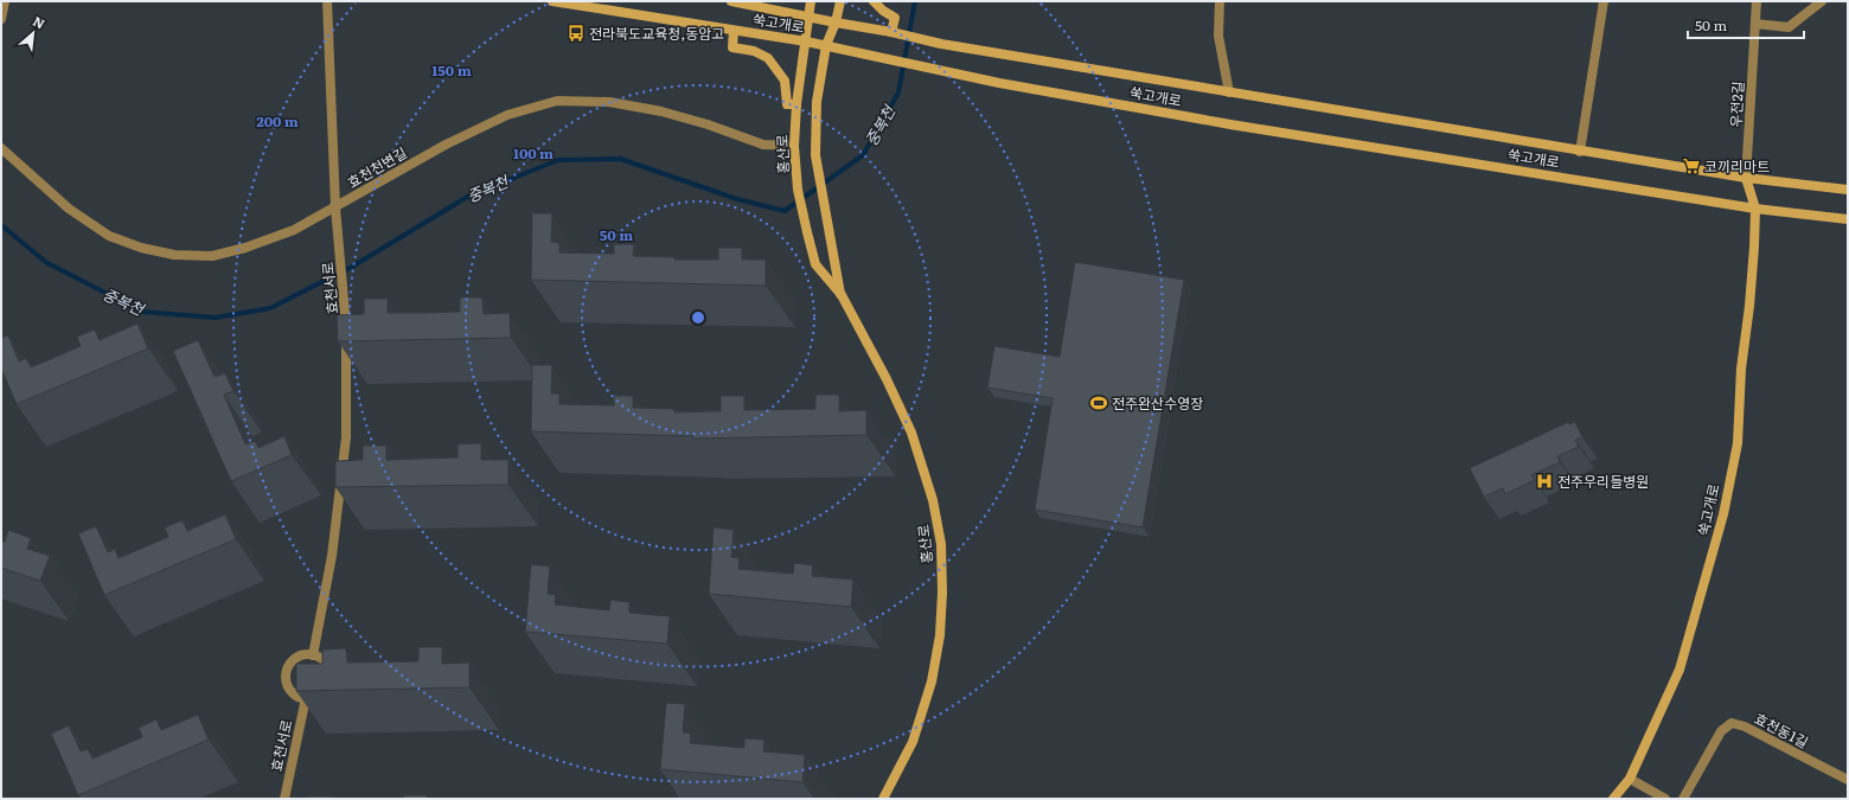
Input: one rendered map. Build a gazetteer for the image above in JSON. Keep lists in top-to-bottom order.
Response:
{
  "streets": {
    "street": [
      "쑥고개로",
      "우전2길",
      "홍산로",
      "효천천변길",
      "효천서로",
      "효천동1길"
    ]
  },
  "crossings": [
    ["쑥고개로", "우전2길"],
    ["쑥고개로", "홍산로"],
    ["홍산로", "효천천변길"],
    ["효천천변길", "효천서로"]
  ],
  "water": ["중복천"],
  "places": {
    "bus stop": ["전라북도교육청,동암고"],
    "supermarket": ["코끼리마트"],
    "sports": ["전주완산수영장"],
    "hospital": ["전주우리들병원"]
  },
  "scale_bar": "50 m",
  "north": "top right",
  "rings": [
    "150 m",
    "200 m",
    "100 m",
    "50 m"
  ]
}
